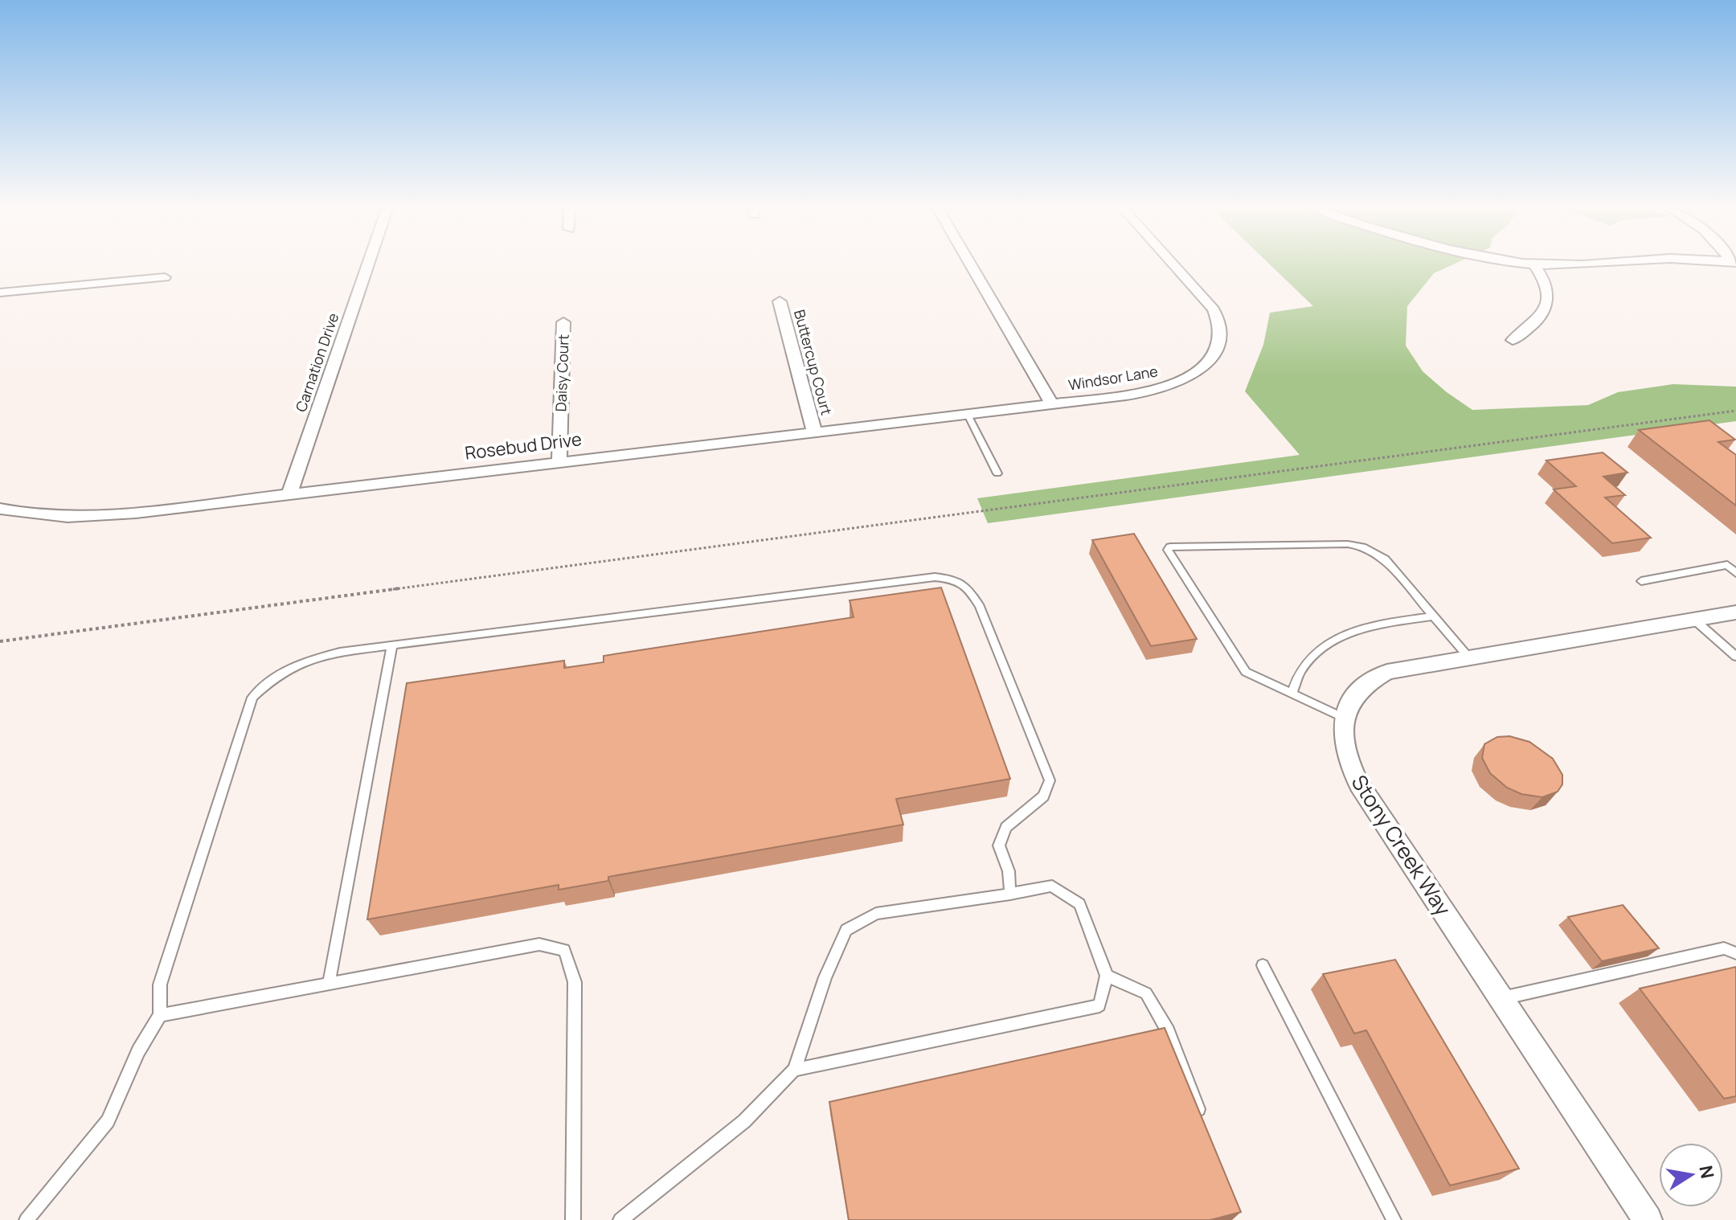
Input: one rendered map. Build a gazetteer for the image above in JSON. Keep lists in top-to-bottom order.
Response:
{
  "streets": {
    "street": [
      "Carnation Drive",
      "Buttercup Court",
      "Daisy Court",
      "Windsor Lane",
      "Rosebud Drive",
      "Stony Creek Way"
    ]
  },
  "crossings": [
    ["Carnation Drive", "Rosebud Drive"],
    ["Buttercup Court", "Rosebud Drive"],
    ["Daisy Court", "Rosebud Drive"],
    ["Windsor Lane", "Rosebud Drive"]
  ],
  "north": "right"
}
